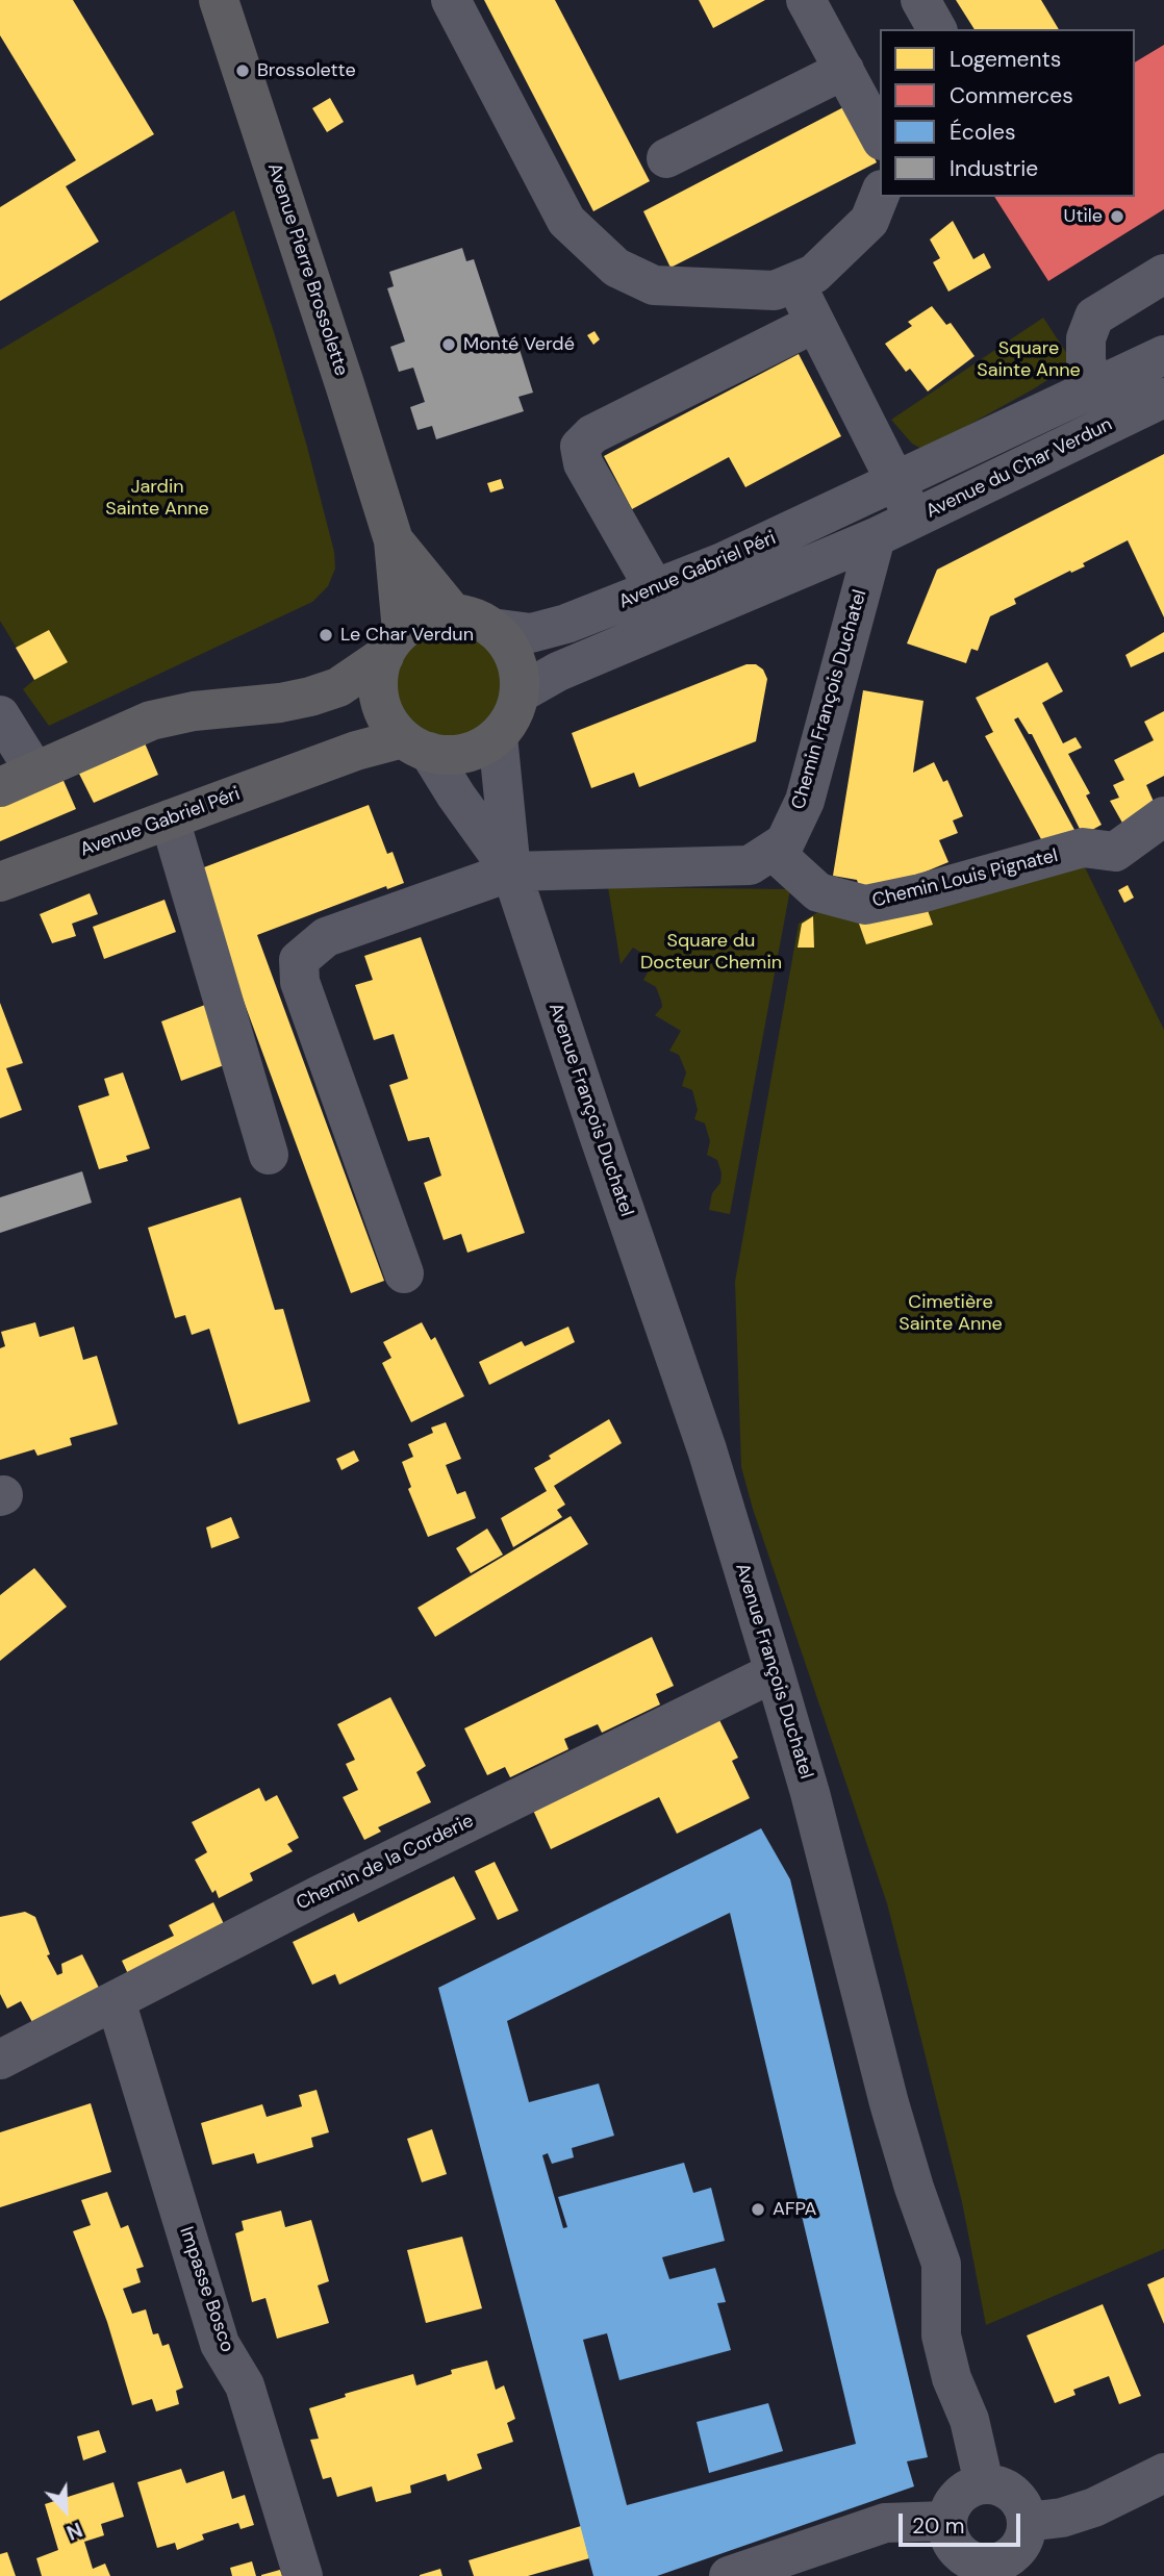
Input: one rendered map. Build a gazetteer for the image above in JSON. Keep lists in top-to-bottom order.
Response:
{
  "streets": {
    "main road": ["Avenue Pierre Brossolette", "Avenue Gabriel Péri"],
    "street": [
      "Avenue du Char Verdun",
      "Chemin François Duchatel",
      "Chemin Louis Pignatel",
      "Avenue François Duchatel",
      "Chemin de la Corderie",
      "Impasse Bosco"
    ]
  },
  "crossings": [
    ["Avenue Pierre Brossolette", "Avenue Gabriel Péri"],
    ["Avenue Pierre Brossolette", "Avenue François Duchatel"],
    ["Avenue du Char Verdun", "Avenue Gabriel Péri"],
    ["Avenue du Char Verdun", "Chemin François Duchatel"],
    ["Avenue Gabriel Péri", "Chemin François Duchatel"],
    ["Avenue Gabriel Péri", "Avenue François Duchatel"],
    ["Chemin François Duchatel", "Chemin Louis Pignatel"],
    ["Chemin François Duchatel", "Avenue François Duchatel"],
    ["Avenue François Duchatel", "Chemin de la Corderie"],
    ["Chemin de la Corderie", "Impasse Bosco"]
  ],
  "parks": [
    "Square Sainte Anne",
    "Jardin Sainte Anne",
    "Square du Docteur Chemin",
    "Cimetière Sainte Anne"
  ],
  "places": [
    "Brossolette",
    "Utile",
    "Monté Verdé",
    "Le Char Verdun",
    "AFPA"
  ],
  "legend": [
    "Logements",
    "Commerces",
    "Écoles",
    "Industrie"
  ],
  "scale_bar": "20 m",
  "north": "bottom right"
}
